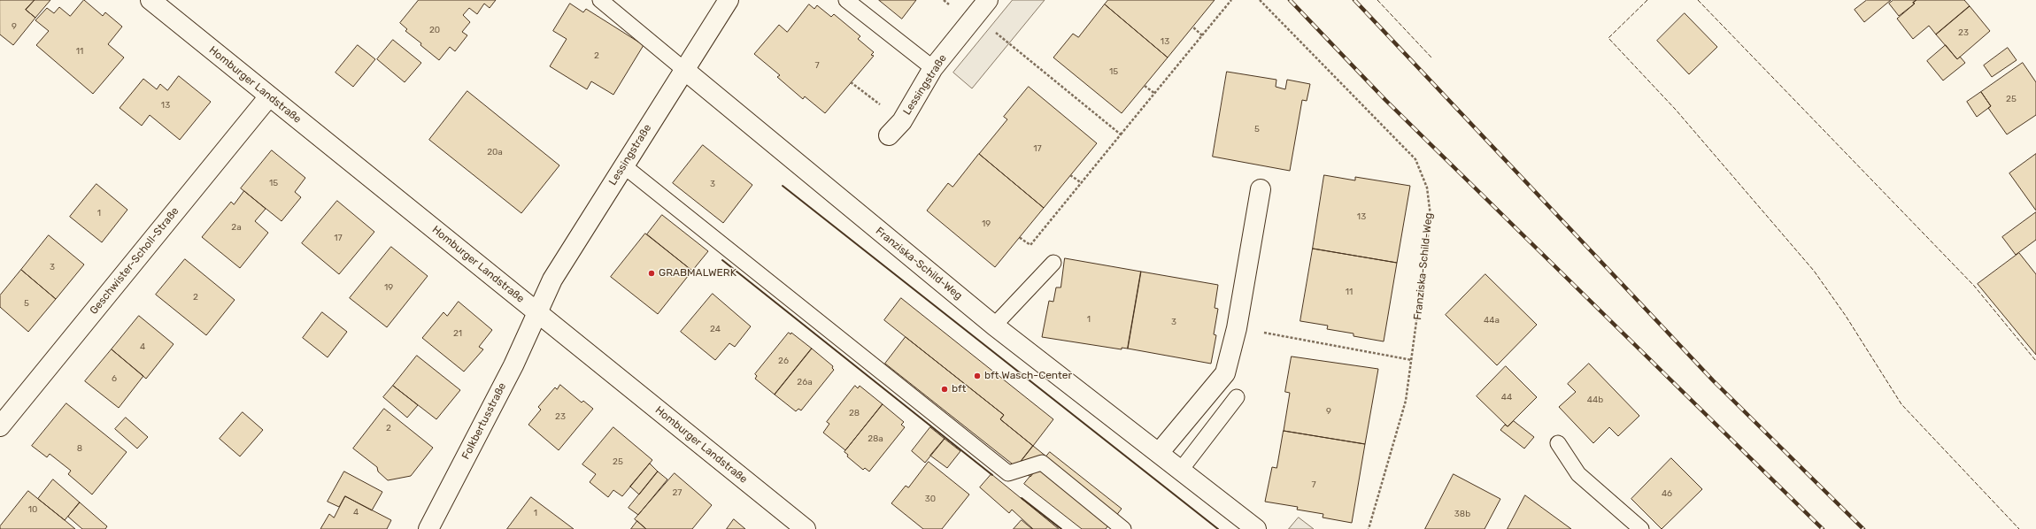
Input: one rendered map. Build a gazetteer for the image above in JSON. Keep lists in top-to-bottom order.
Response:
{
  "streets": {
    "street": [
      "Homburger Landstraße",
      "Lessingstraße",
      "Geschwister-Scholl-Straße",
      "Franziska-Schild-Weg",
      "Folkbertusstraße"
    ]
  },
  "crossings": [
    ["Homburger Landstraße", "Lessingstraße"],
    ["Homburger Landstraße", "Geschwister-Scholl-Straße"],
    ["Homburger Landstraße", "Folkbertusstraße"],
    ["Lessingstraße", "Franziska-Schild-Weg"],
    ["Lessingstraße", "Folkbertusstraße"]
  ],
  "places": ["GRABMALWERK", "bft Wasch-Center", "bft"],
  "house_numbers": [
    "9",
    "20",
    "23",
    "13",
    "11",
    "2",
    "7",
    "15",
    "25",
    "13",
    "5",
    "17",
    "20a",
    "15",
    "3",
    "1",
    "13",
    "19",
    "2a",
    "17",
    "3",
    "19",
    "11",
    "2",
    "5",
    "1",
    "44a",
    "3",
    "24",
    "21",
    "4",
    "26",
    "6",
    "26a",
    "44",
    "44b",
    "9",
    "28",
    "23",
    "2",
    "28a",
    "8",
    "25",
    "7",
    "27",
    "46",
    "30",
    "10",
    "4",
    "1",
    "38b"
  ]
}
